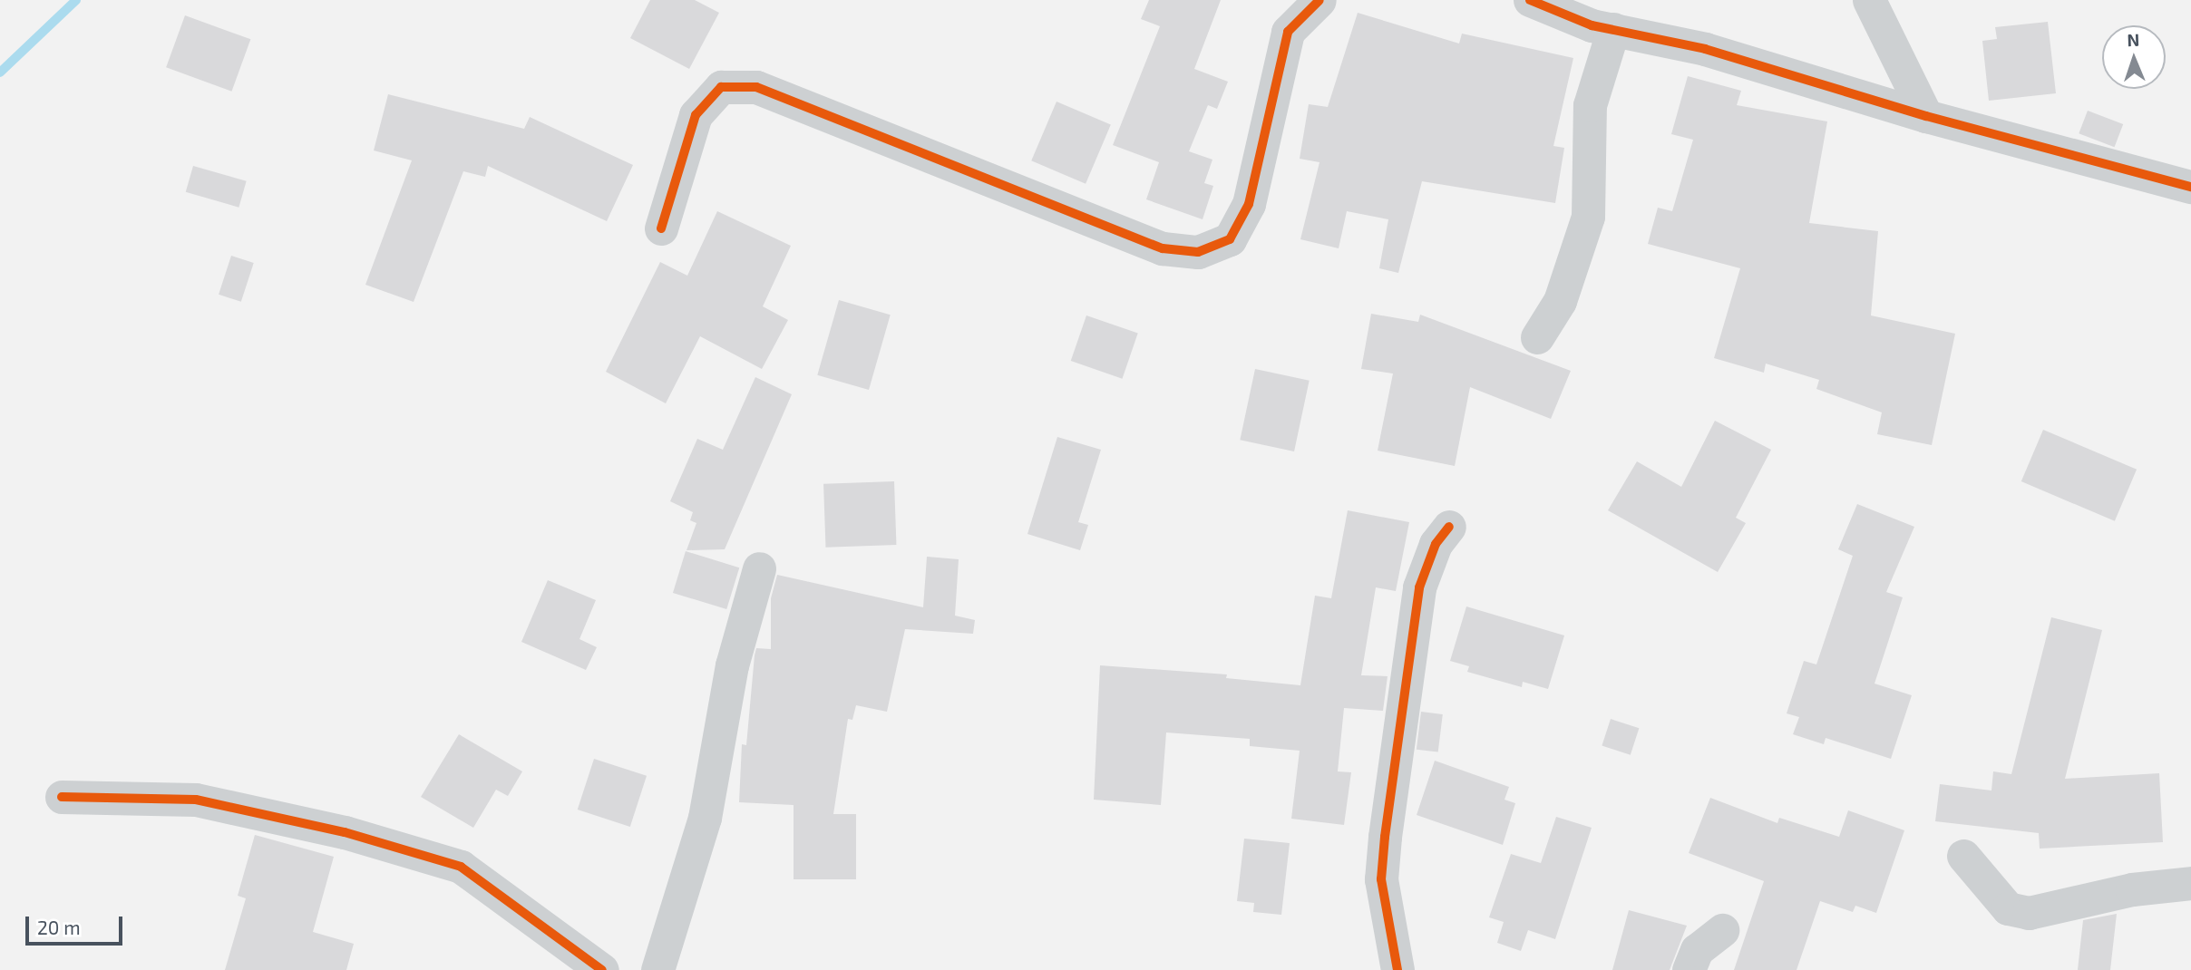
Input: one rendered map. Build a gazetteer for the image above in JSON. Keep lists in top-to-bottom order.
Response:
{
  "scale_bar": "20 m",
  "north": "top"
}
